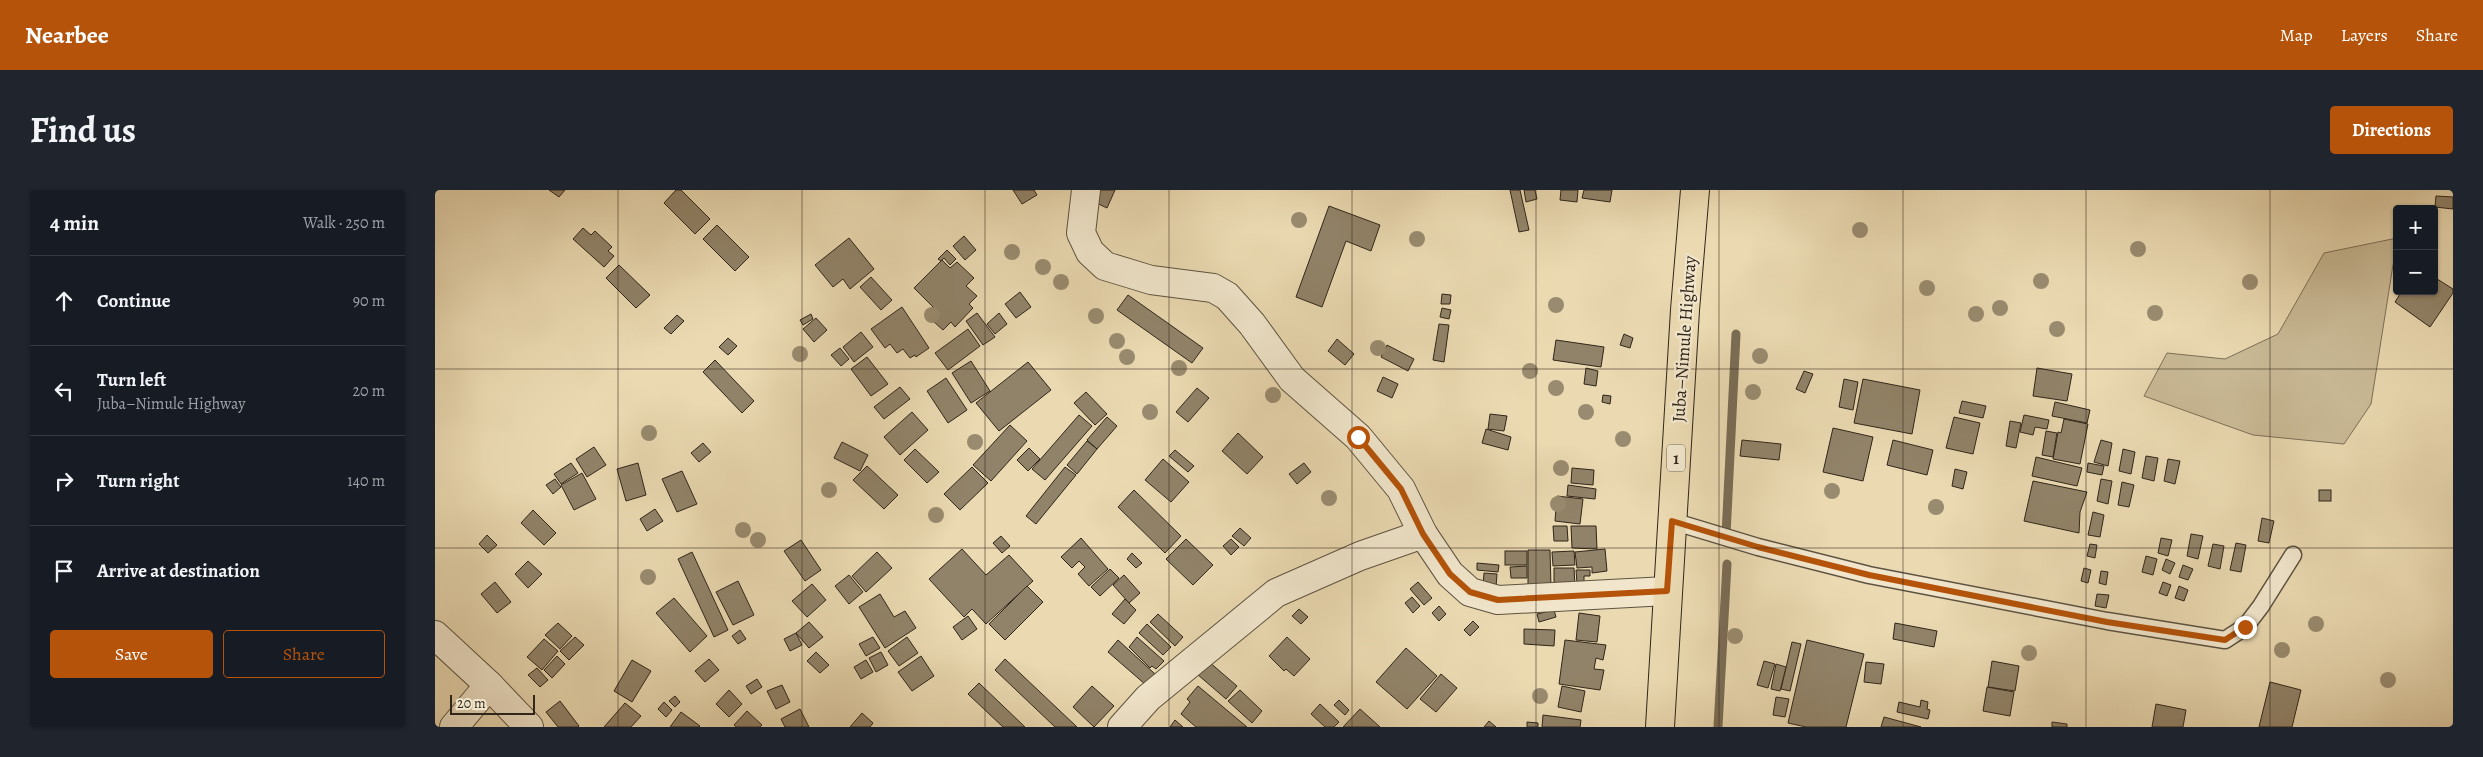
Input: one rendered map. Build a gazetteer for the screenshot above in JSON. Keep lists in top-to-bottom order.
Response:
{
  "streets": {
    "main road": ["Juba–Nimule Highway", "1"]
  },
  "scale_bar": "20 m",
  "page": {
    "header": "Nearbee",
    "nav": ["Map", "Layers", "Share"],
    "title": "Find us",
    "buttons": [
      "Directions",
      ["Save", "Share"]
    ],
    "heading": ["4 min", "Walk · 250 m"],
    "map_buttons": ["+", "−"],
    "list": [
      ["Continue", "90 m"],
      ["Turn left", "Juba–Nimule Highway", "20 m"],
      ["Turn right", "140 m"],
      "Arrive at destination"
    ],
    "scale": "20 m"
  }
}
